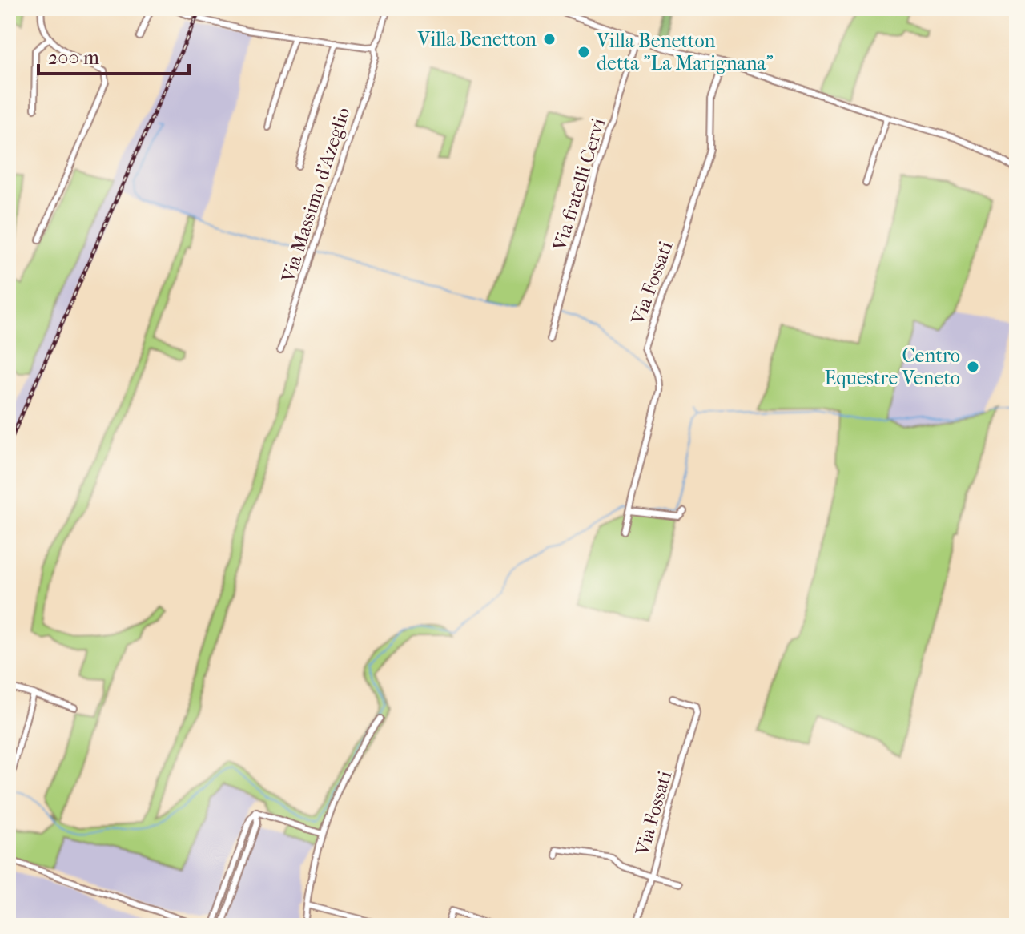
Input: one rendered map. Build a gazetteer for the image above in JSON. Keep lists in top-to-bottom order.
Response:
{
  "streets": {
    "street": ["Via fratelli Cervi", "Via Massimo d'Azeglio", "Via Fossati"]
  },
  "places": ["Villa Benetton", "Villa Benetton detta \"La Marignana\"", "Centro Equestre Veneto"],
  "scale_bar": "200 m"
}
